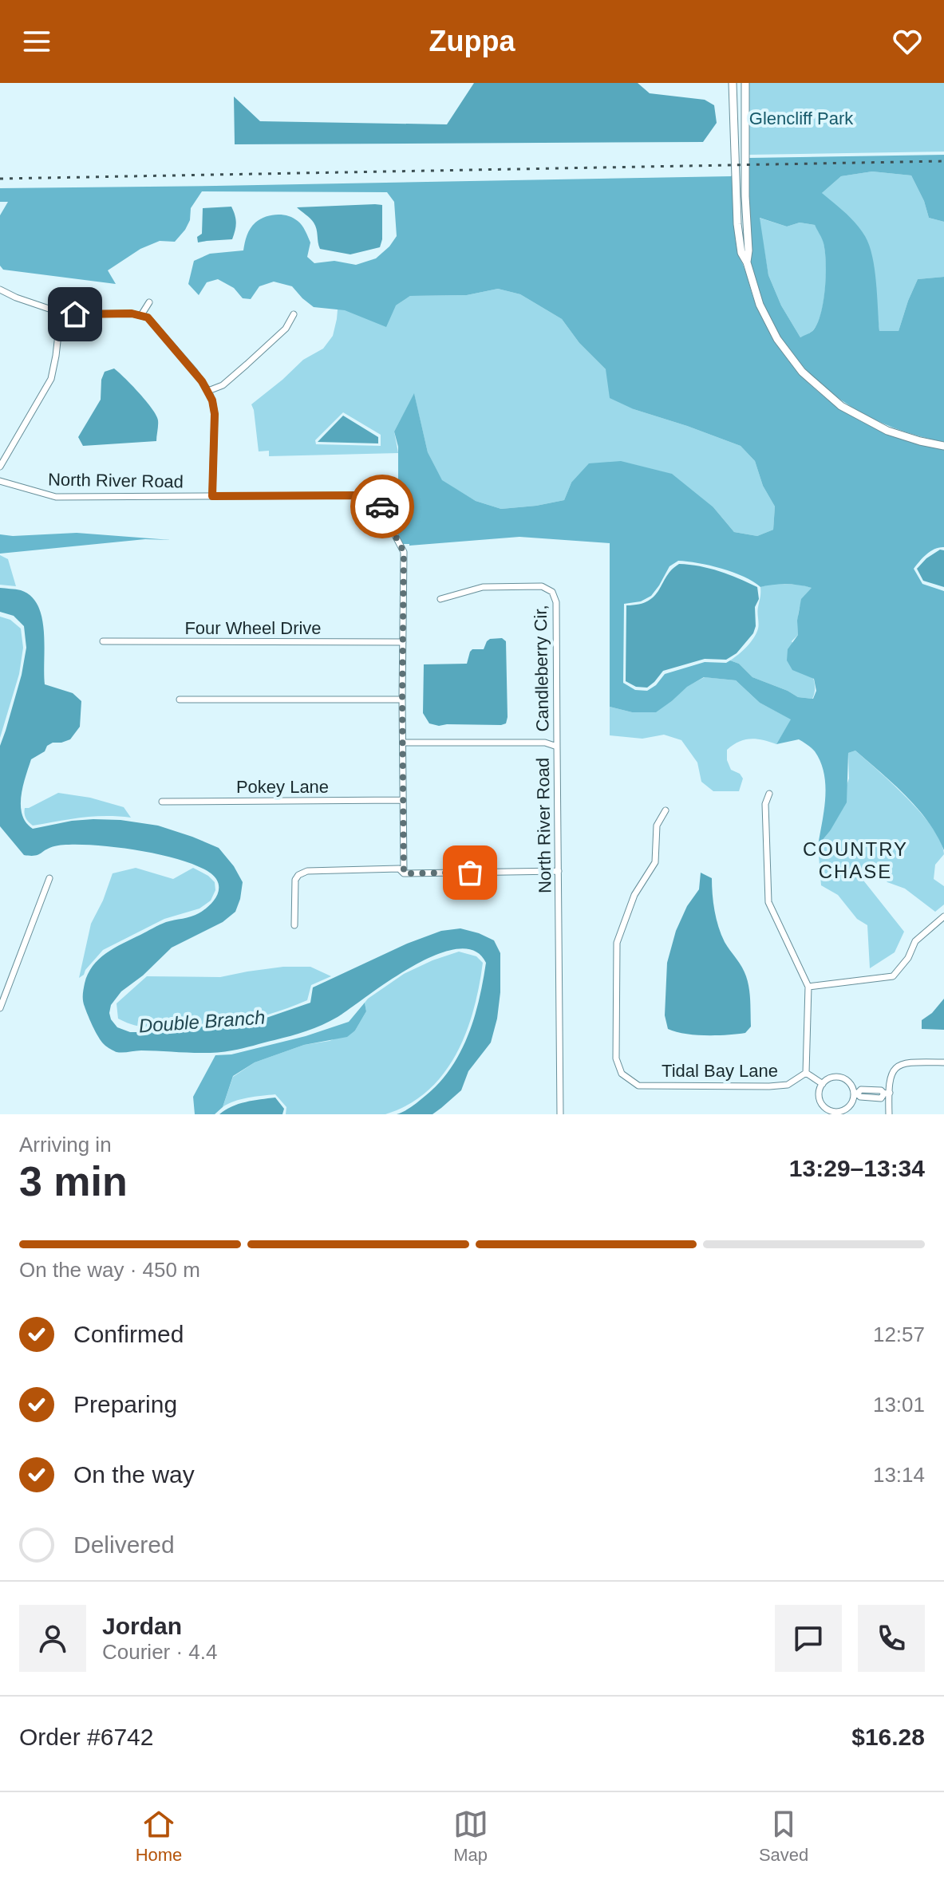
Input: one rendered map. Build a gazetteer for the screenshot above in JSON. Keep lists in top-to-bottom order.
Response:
{
  "streets": {
    "street": [
      "North River Road",
      "Four Wheel Drive",
      "Candleberry Cir,",
      "Pokey Lane",
      "Tidal Bay Lane"
    ]
  },
  "crossings": [
    ["North River Road", "Four Wheel Drive"],
    ["North River Road", "Candleberry Cir,"]
  ],
  "districts": ["COUNTRY CHASE"],
  "water": ["Double Branch"],
  "parks": ["Glencliff Park"],
  "page": {
    "header": "Zuppa",
    "heading": ["3 min", "Arriving in", "13:29–13:34"],
    "panel": [
      "Jordan",
      "Courier · 4.4",
      "Order #6742",
      "$16.28"
    ],
    "bar": "On the way · 450 m",
    "list": [
      ["Confirmed", "12:57"],
      ["Preparing", "13:01"],
      ["On the way", "13:14"],
      "Delivered"
    ],
    "tabs": ["Home", "Map", "Saved"]
  }
}
